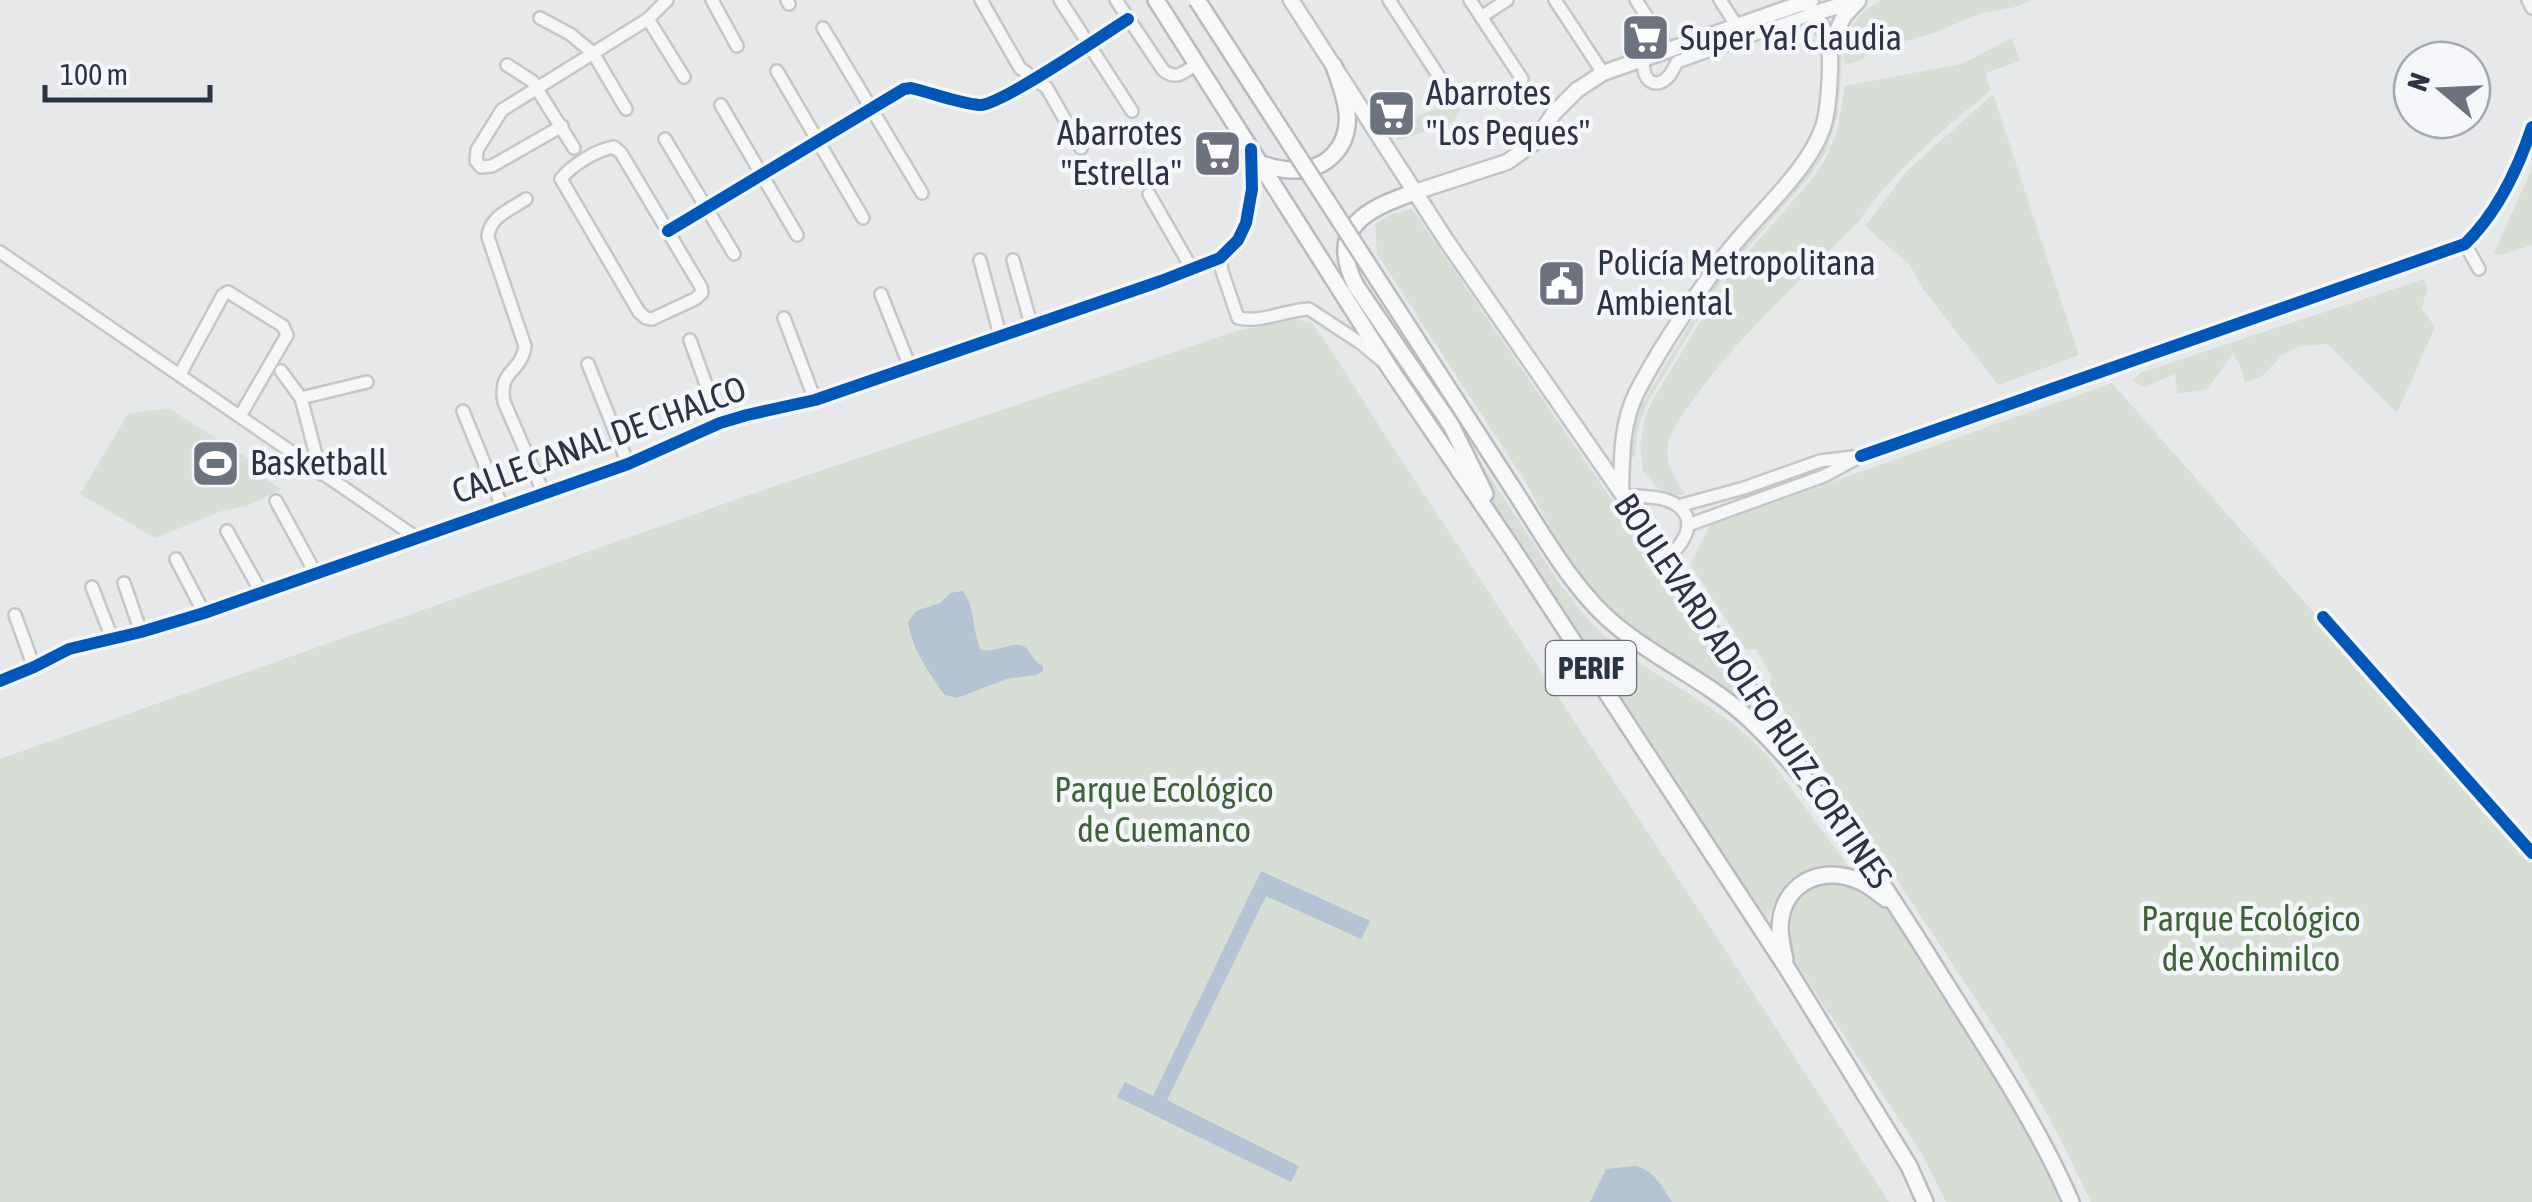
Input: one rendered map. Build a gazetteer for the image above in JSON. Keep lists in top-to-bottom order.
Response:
{
  "streets": {
    "highway": ["PERIF", "BOULEVARD ADOLFO RUIZ CORTINES"],
    "street": ["CALLE CANAL DE CHALCO"]
  },
  "crossings": [
    ["PERIF", "BOULEVARD ADOLFO RUIZ CORTINES"]
  ],
  "parks": ["Parque Ecológico de Cuemanco", "Parque Ecológico de Xochimilco"],
  "places": {
    "supermarket": ["Super Ya! Claudia", "Abarrotes \"Los Peques\"", "Abarrotes \"Estrella\""],
    "public building": ["Policía Metropolitana Ambiental"],
    "sports": ["Basketball"]
  },
  "scale_bar": "100 m",
  "north": "left"
}
